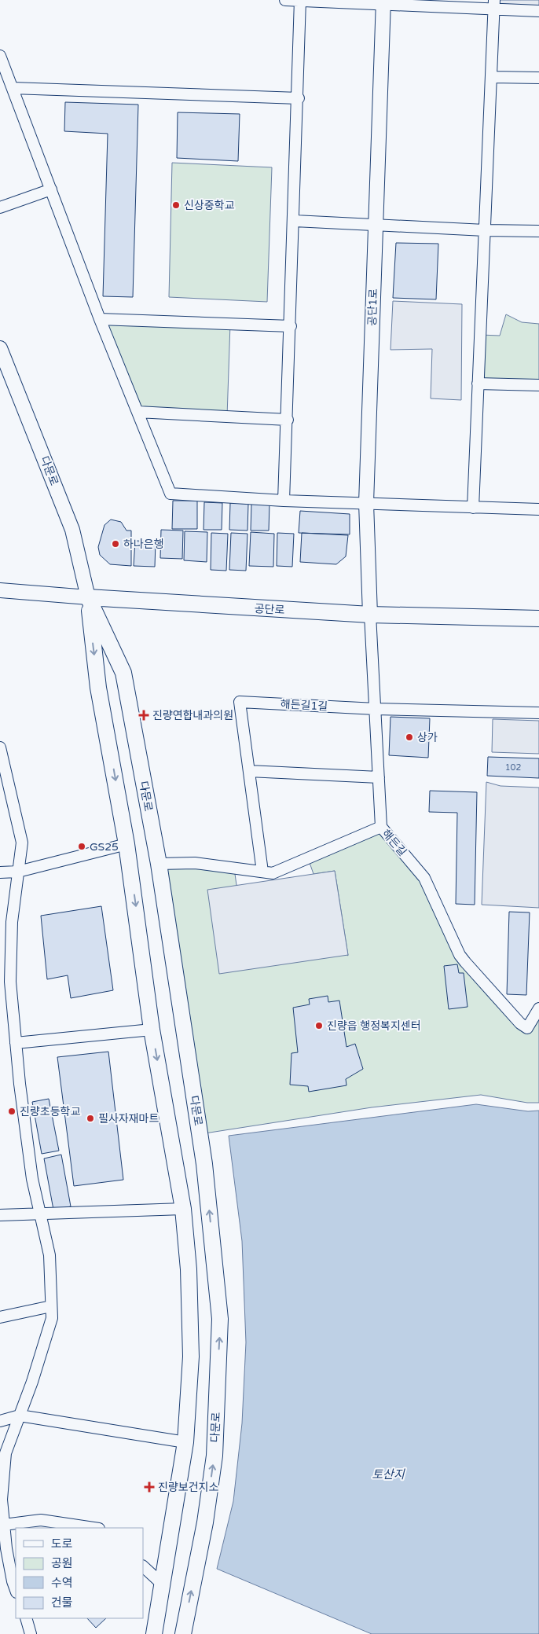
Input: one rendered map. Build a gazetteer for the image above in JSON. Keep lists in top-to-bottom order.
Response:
{
  "streets": {
    "main road": ["다문로", "공단로"],
    "street": ["공단1로", "해든길1길", "해든길"]
  },
  "crossings": [
    ["공단1로", "공단로"],
    ["다문로", "공단로"],
    ["다문로", "해든길"],
    ["해든길1길", "해든길"]
  ],
  "water": ["토산지"],
  "places": {
    "other": [
      "신상중학교",
      "하나은행",
      "상가",
      "GS25",
      "진량읍 행정복지센터",
      "진량초등학교",
      "필사자재마트"
    ],
    "health": ["진량연합내과의원", "진량보건지소"]
  },
  "house_numbers": ["102"],
  "legend": [
    "도로",
    "공원",
    "수역",
    "건물"
  ]
}
